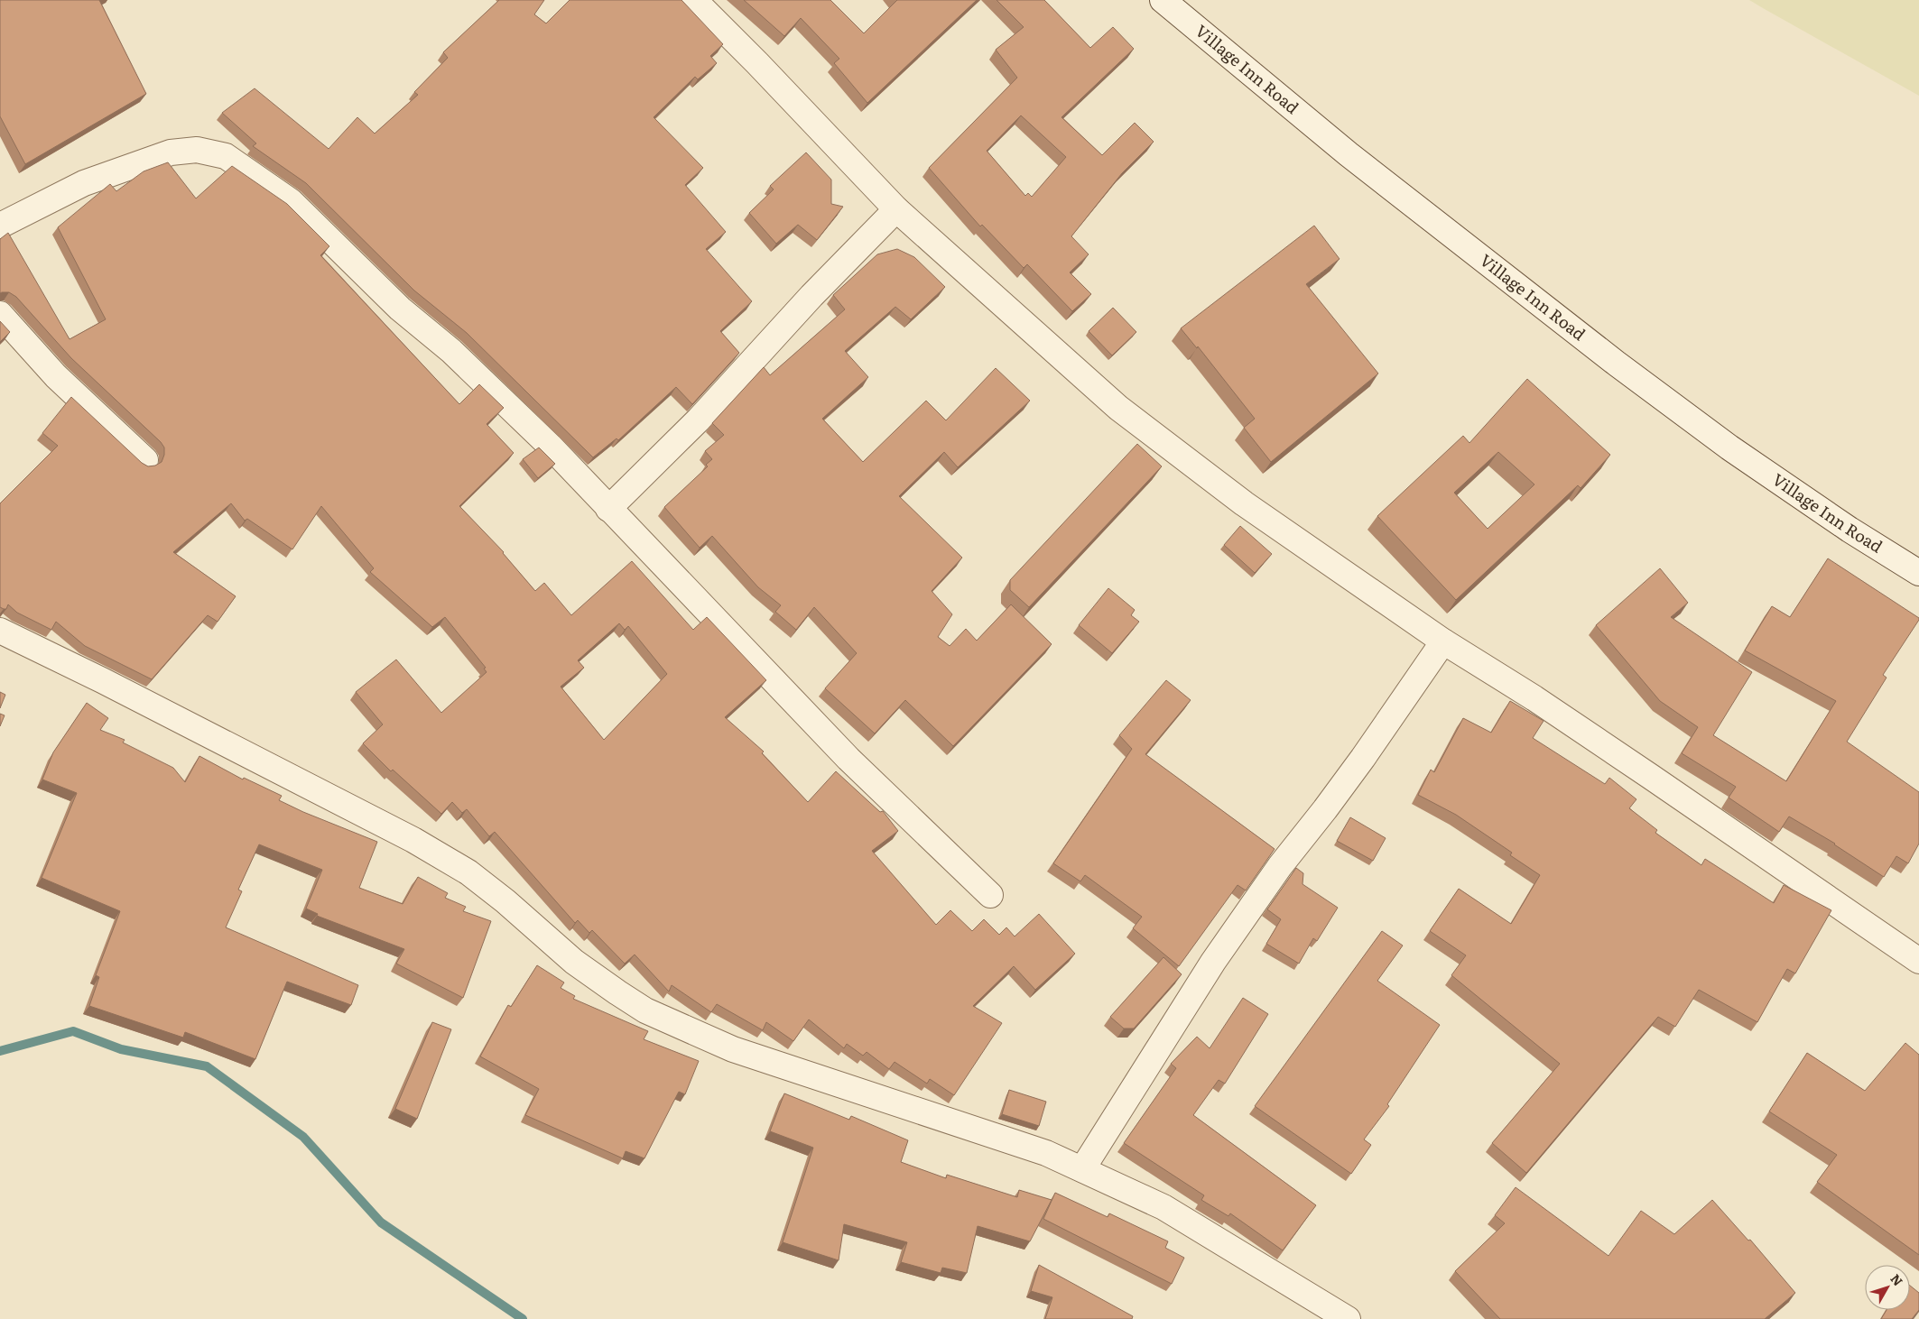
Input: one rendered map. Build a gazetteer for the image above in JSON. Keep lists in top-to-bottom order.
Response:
{
  "streets": {
    "street": ["Village Inn Road"]
  },
  "north": "top right"
}
